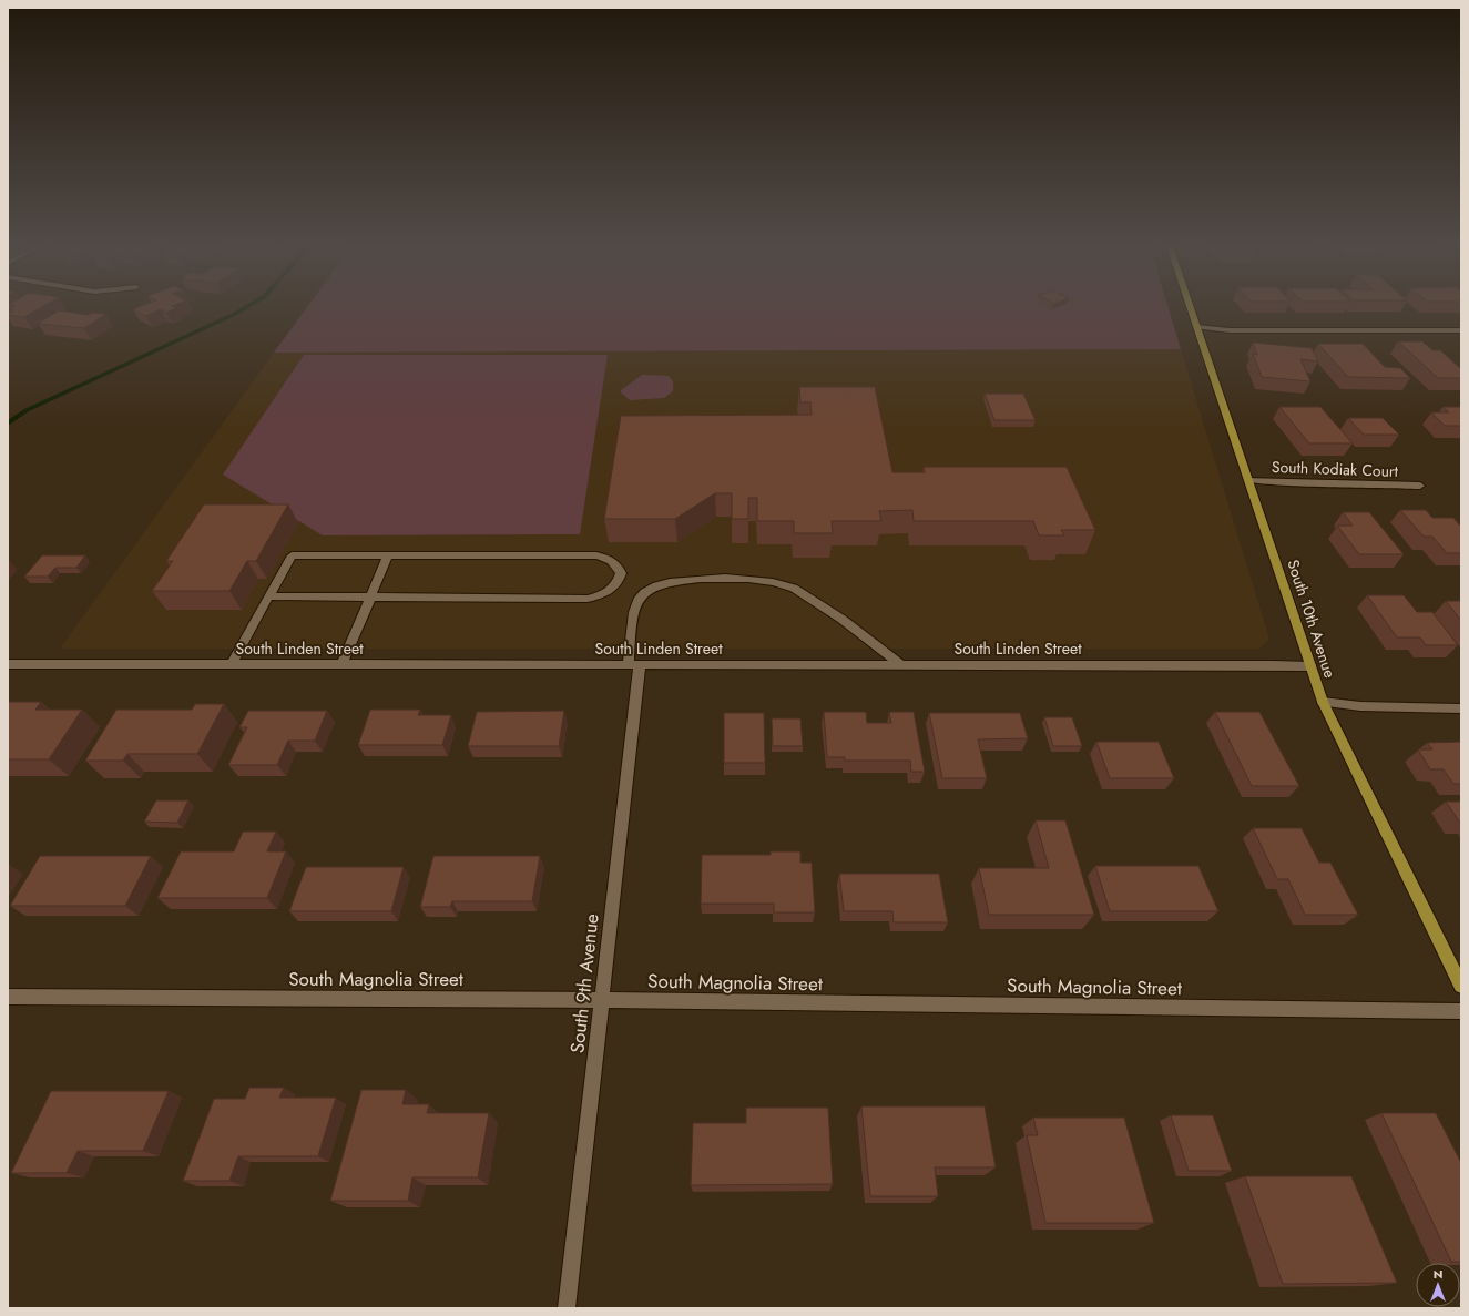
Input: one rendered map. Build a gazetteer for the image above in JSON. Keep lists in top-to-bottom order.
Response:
{
  "streets": {
    "main road": ["South 10th Avenue"],
    "street": [
      "South Kodiak Court",
      "South Linden Street",
      "South Magnolia Street",
      "South 9th Avenue"
    ]
  },
  "crossings": [
    ["South Kodiak Court", "South 10th Avenue"],
    ["South 10th Avenue", "South Linden Street"],
    ["South Linden Street", "South 9th Avenue"],
    ["South Magnolia Street", "South 9th Avenue"]
  ],
  "north": "top"
}
